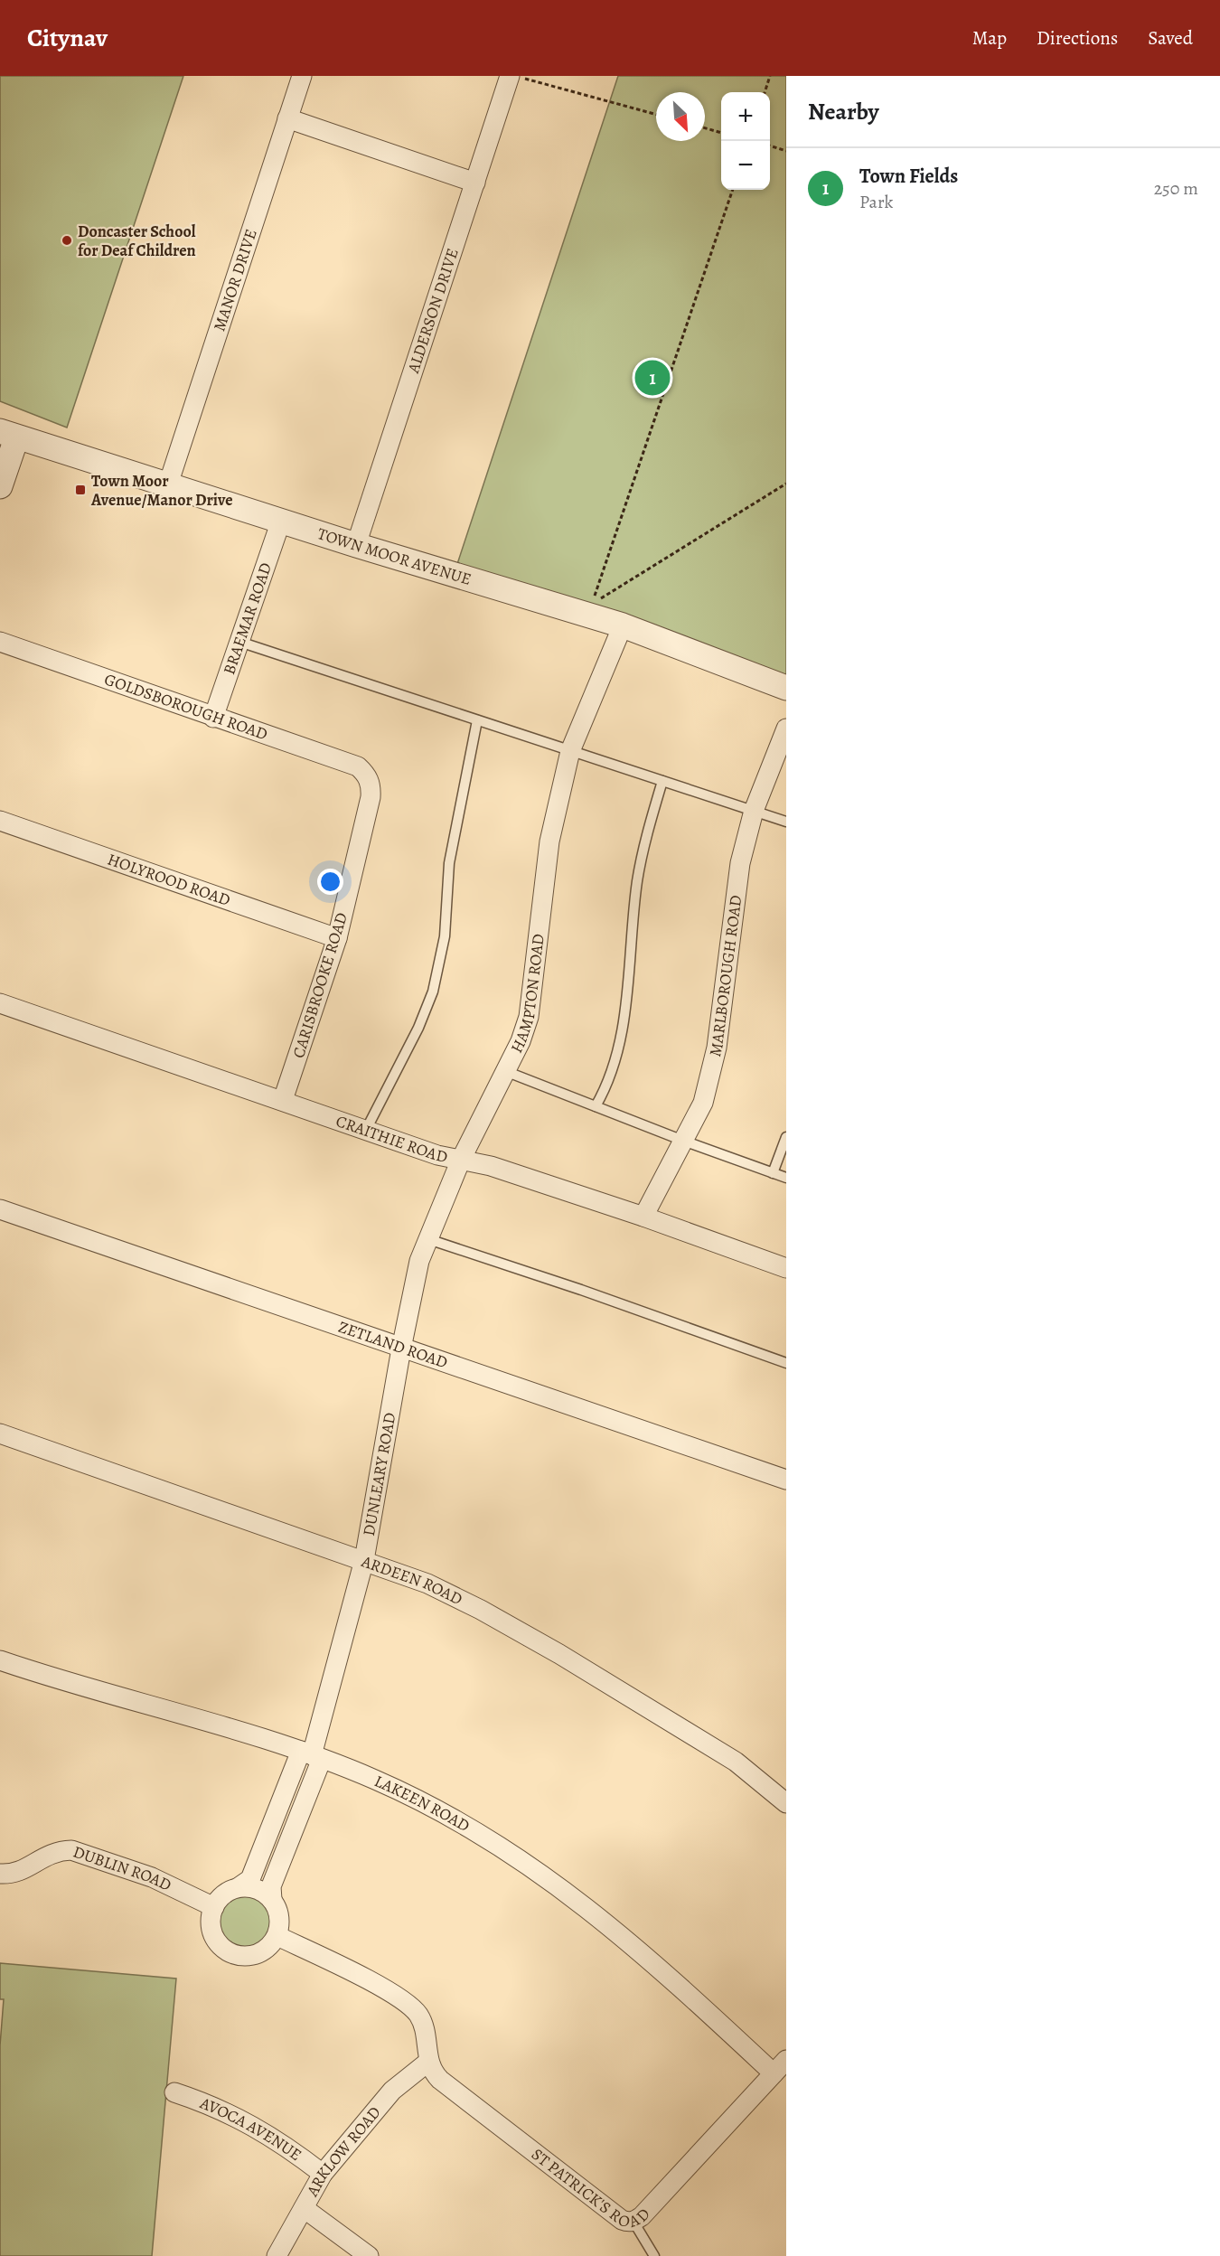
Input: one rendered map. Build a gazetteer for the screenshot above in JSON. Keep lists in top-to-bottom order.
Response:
{
  "streets": {
    "street": [
      "MANOR DRIVE",
      "ALDERSON DRIVE",
      "TOWN MOOR AVENUE",
      "BRAEMAR ROAD",
      "GOLDSBOROUGH ROAD",
      "HOLYROOD ROAD",
      "MARLBOROUGH ROAD",
      "CARISBROOKE ROAD",
      "HAMPTON ROAD",
      "CRAITHIE ROAD",
      "ZETLAND ROAD",
      "DUNLEARY ROAD",
      "ARDEEN ROAD",
      "LAKEEN ROAD",
      "DUBLIN ROAD",
      "AVOCA AVENUE",
      "ARKLOW ROAD",
      "ST PATRICK'S ROAD"
    ]
  },
  "crossings": [
    ["MANOR DRIVE", "TOWN MOOR AVENUE"],
    ["ALDERSON DRIVE", "TOWN MOOR AVENUE"],
    ["TOWN MOOR AVENUE", "BRAEMAR ROAD"],
    ["TOWN MOOR AVENUE", "HAMPTON ROAD"],
    ["BRAEMAR ROAD", "GOLDSBOROUGH ROAD"],
    ["GOLDSBOROUGH ROAD", "CARISBROOKE ROAD"],
    ["HOLYROOD ROAD", "CARISBROOKE ROAD"],
    ["MARLBOROUGH ROAD", "CRAITHIE ROAD"],
    ["CARISBROOKE ROAD", "CRAITHIE ROAD"],
    ["HAMPTON ROAD", "CRAITHIE ROAD"],
    ["HAMPTON ROAD", "ZETLAND ROAD"],
    ["HAMPTON ROAD", "DUNLEARY ROAD"],
    ["ZETLAND ROAD", "DUNLEARY ROAD"],
    ["DUNLEARY ROAD", "ARDEEN ROAD"],
    ["DUNLEARY ROAD", "LAKEEN ROAD"],
    ["DUNLEARY ROAD", "DUBLIN ROAD"],
    ["LAKEEN ROAD", "ST PATRICK'S ROAD"],
    ["AVOCA AVENUE", "ARKLOW ROAD"],
    ["ARKLOW ROAD", "ST PATRICK'S ROAD"]
  ],
  "places": {
    "other": ["Doncaster School for Deaf Children"],
    "transit": ["Town Moor Avenue/Manor Drive"]
  },
  "north": "bottom right",
  "page": {
    "header": "Citynav",
    "nav": ["Map", "Directions", "Saved"],
    "heading": "Nearby",
    "map_buttons": ["+", "−"],
    "list": [
      {
        "mark": "1",
        "name": "Town Fields",
        "note": "Park",
        "value": "250 m"
      }
    ],
    "pins": "1"
  }
}
